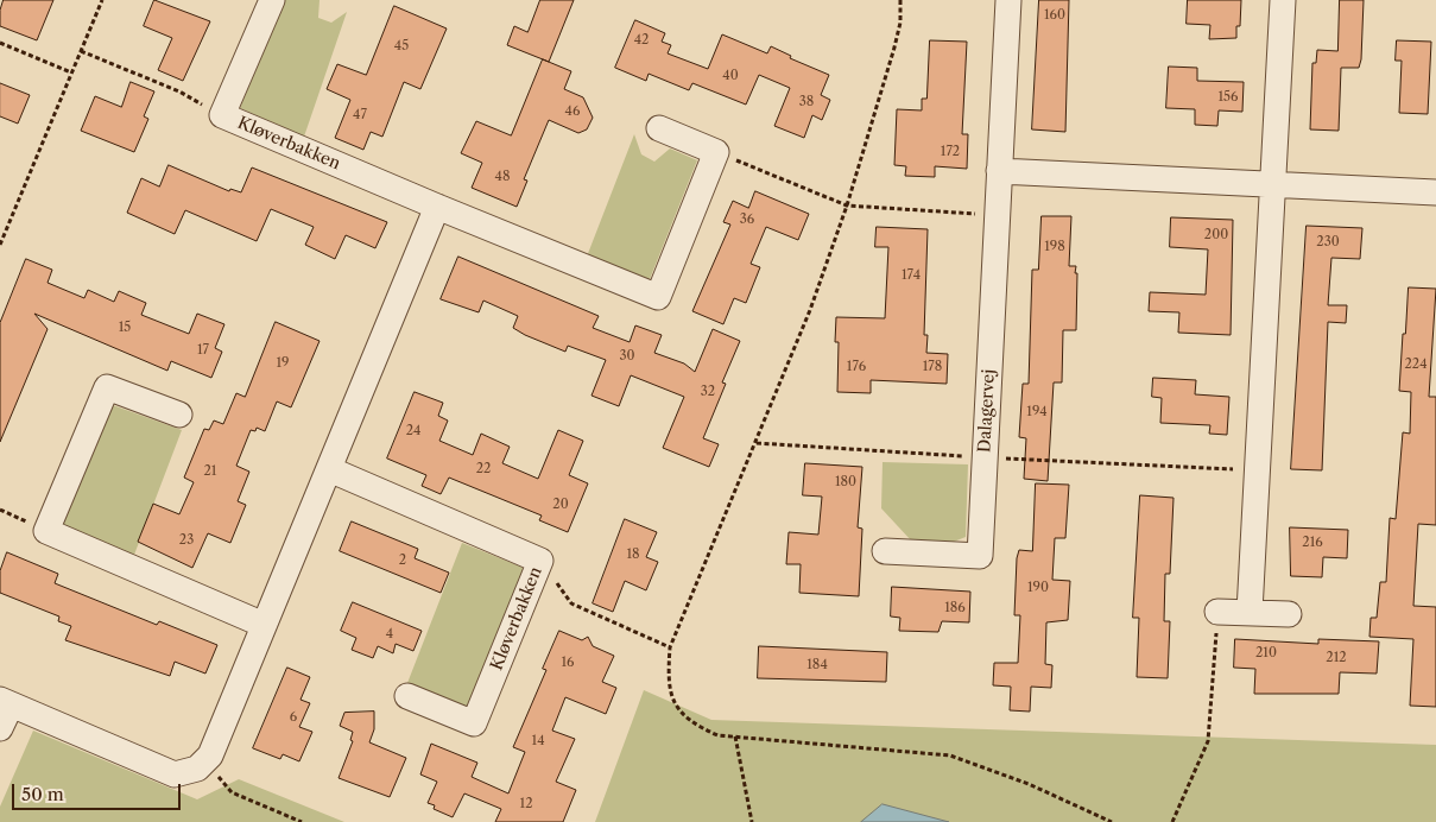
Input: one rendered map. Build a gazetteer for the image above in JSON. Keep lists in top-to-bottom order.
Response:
{
  "streets": {
    "street": ["Kløverbakken", "Dalagervej"]
  },
  "house_numbers": [
    "160",
    "42",
    "45",
    "40",
    "156",
    "38",
    "46",
    "47",
    "172",
    "48",
    "36",
    "200",
    "230",
    "198",
    "174",
    "15",
    "17",
    "30",
    "19",
    "224",
    "176",
    "178",
    "32",
    "194",
    "24",
    "22",
    "21",
    "180",
    "20",
    "23",
    "216",
    "18",
    "2",
    "190",
    "186",
    "4",
    "210",
    "212",
    "16",
    "184",
    "6",
    "14",
    "12"
  ],
  "scale_bar": "50 m"
}
